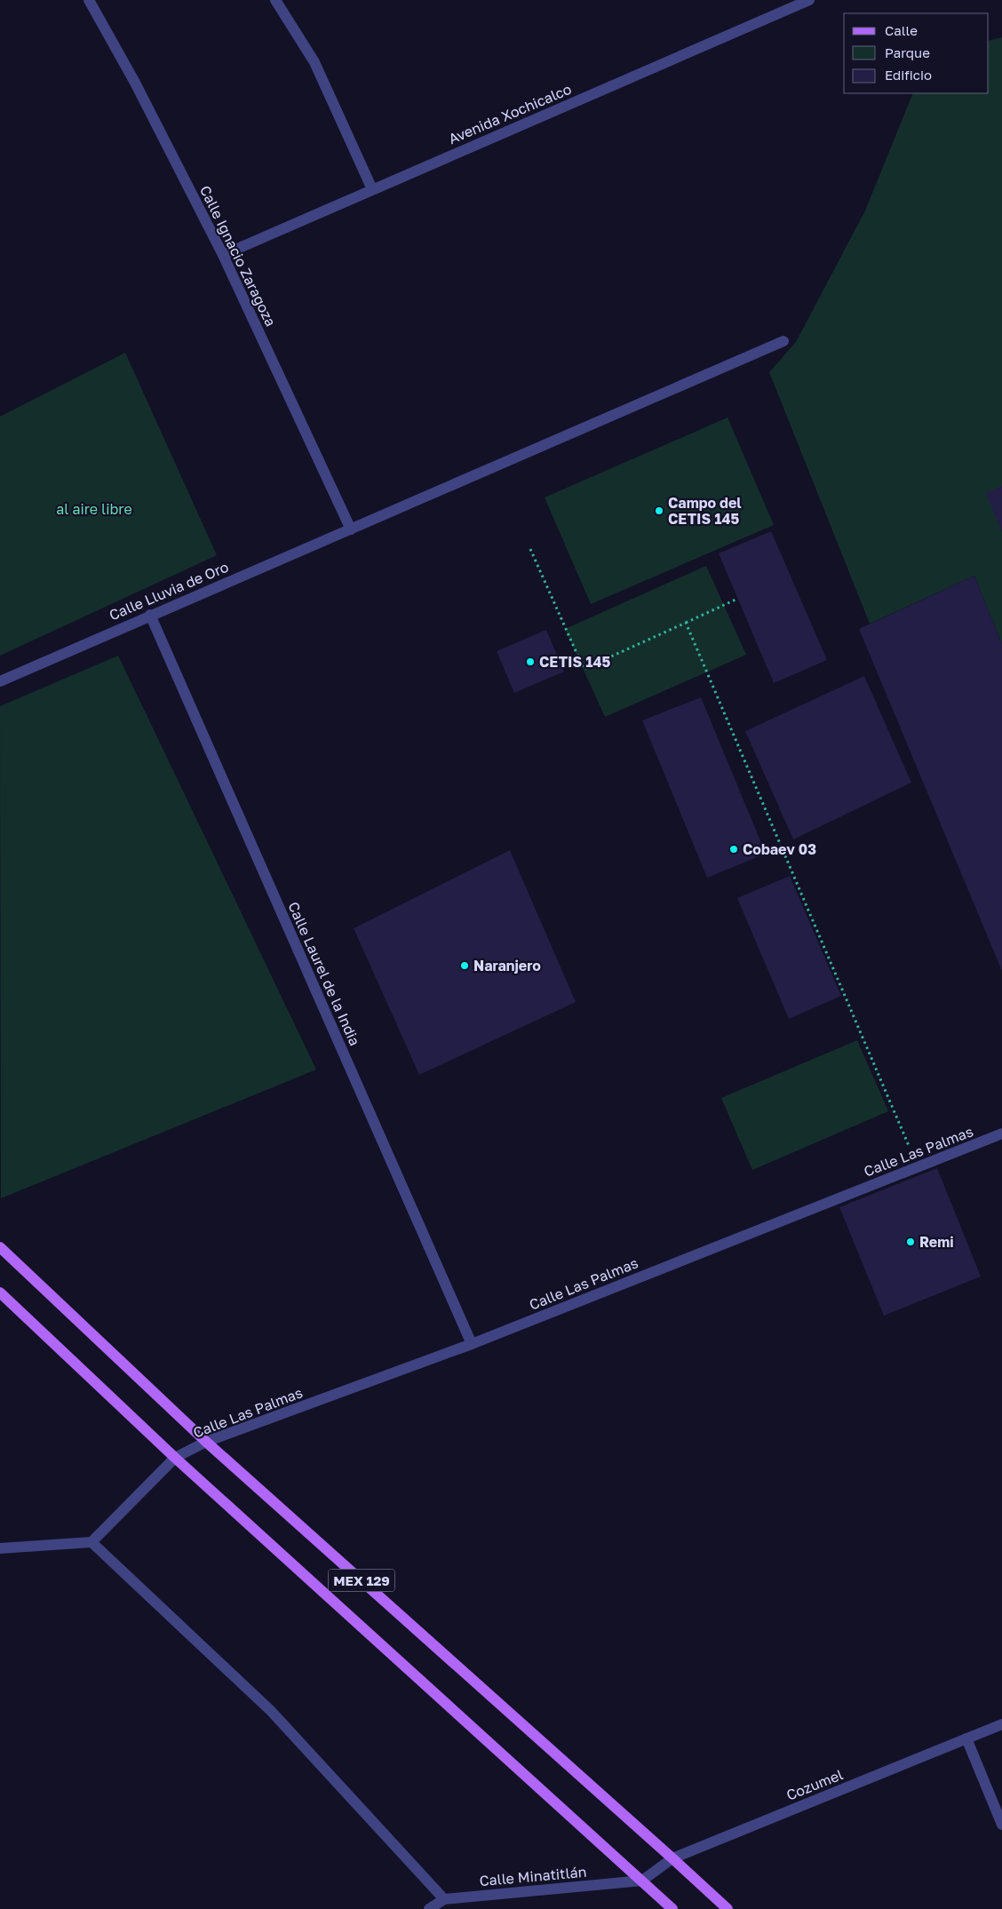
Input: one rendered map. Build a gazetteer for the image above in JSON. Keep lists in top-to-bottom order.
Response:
{
  "streets": {
    "main road": ["MEX 129"],
    "street": [
      "Avenida Xochicalco",
      "Calle Ignacio Zaragoza",
      "Calle Lluvia de Oro",
      "Calle Laurel de la India",
      "Calle Las Palmas",
      "Cozumel",
      "Calle Minatitlán"
    ]
  },
  "crossings": [
    ["Avenida Xochicalco", "Calle Ignacio Zaragoza"],
    ["Calle Ignacio Zaragoza", "Calle Lluvia de Oro"],
    ["Calle Lluvia de Oro", "Calle Laurel de la India"],
    ["Calle Laurel de la India", "Calle Las Palmas"],
    ["Calle Las Palmas", "MEX 129"],
    ["MEX 129", "Cozumel"],
    ["MEX 129", "Calle Minatitlán"],
    ["Cozumel", "Calle Minatitlán"]
  ],
  "parks": ["al aire libre"],
  "places": [
    "Campo del CETIS 145",
    "CETIS 145",
    "Cobaev 03",
    "Naranjero",
    "Remi"
  ],
  "legend": ["Calle", "Parque", "Edificio"]
}
